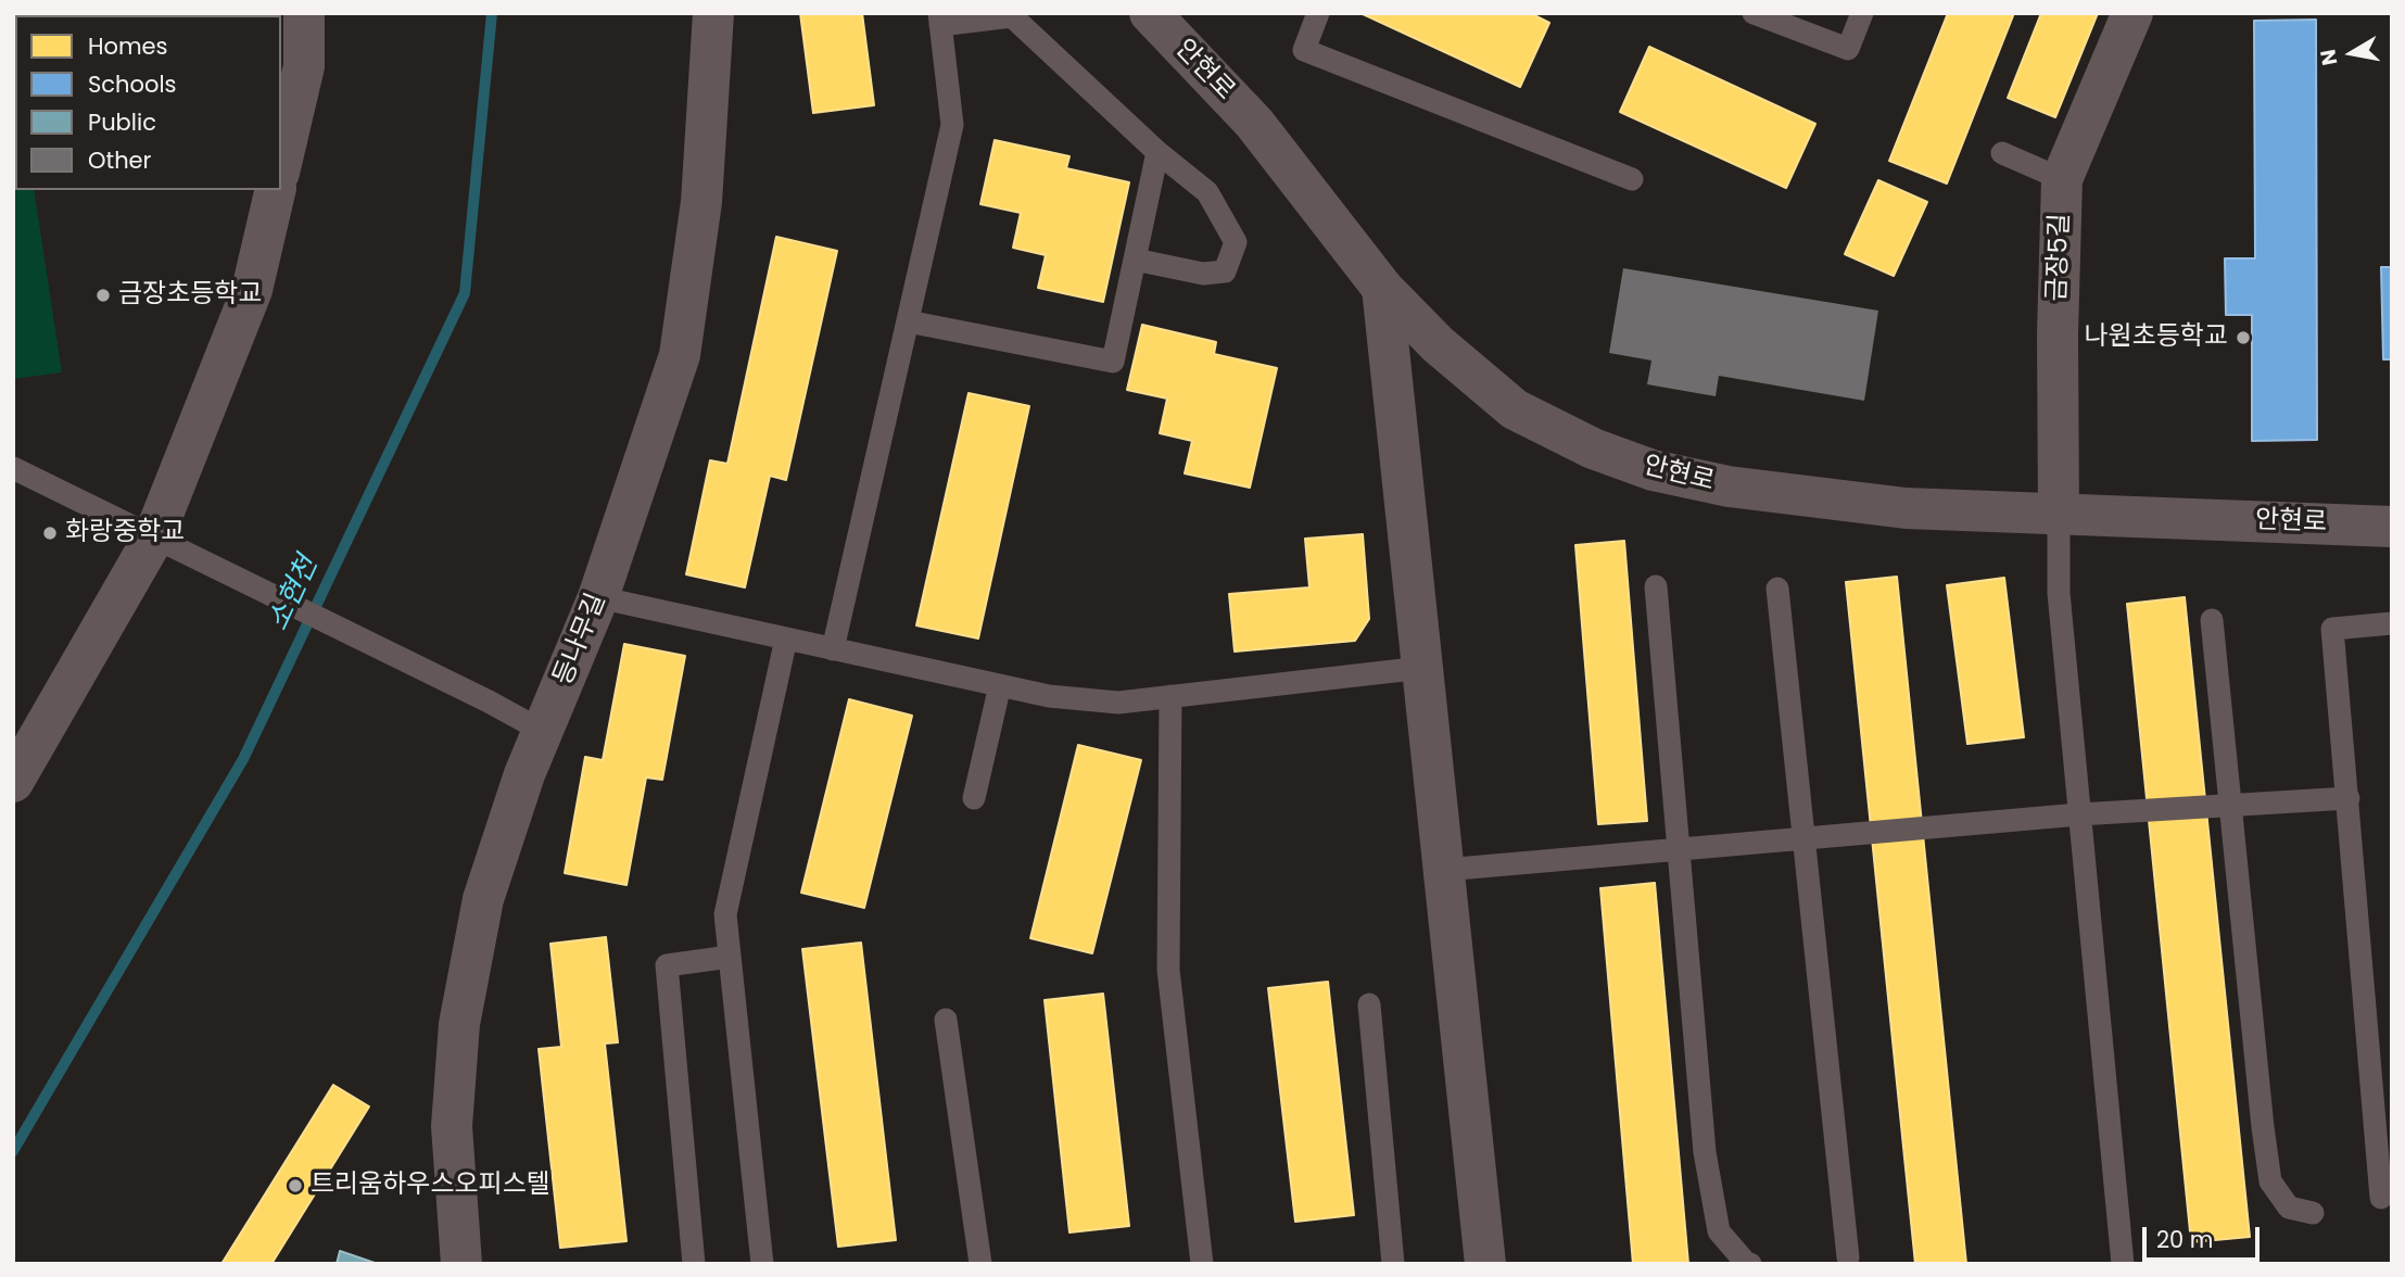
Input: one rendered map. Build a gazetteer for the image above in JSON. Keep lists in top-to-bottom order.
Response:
{
  "streets": {
    "street": ["안현로", "금장5길", "등나무길"]
  },
  "crossings": [
    ["안현로", "금장5길"]
  ],
  "water": ["소현천"],
  "places": [
    "금장초등학교",
    "나원초등학교",
    "화랑중학교",
    "트리움하우스오피스텔"
  ],
  "legend": [
    "Homes",
    "Schools",
    "Public",
    "Other"
  ],
  "scale_bar": "20 m",
  "north": "left"
}
